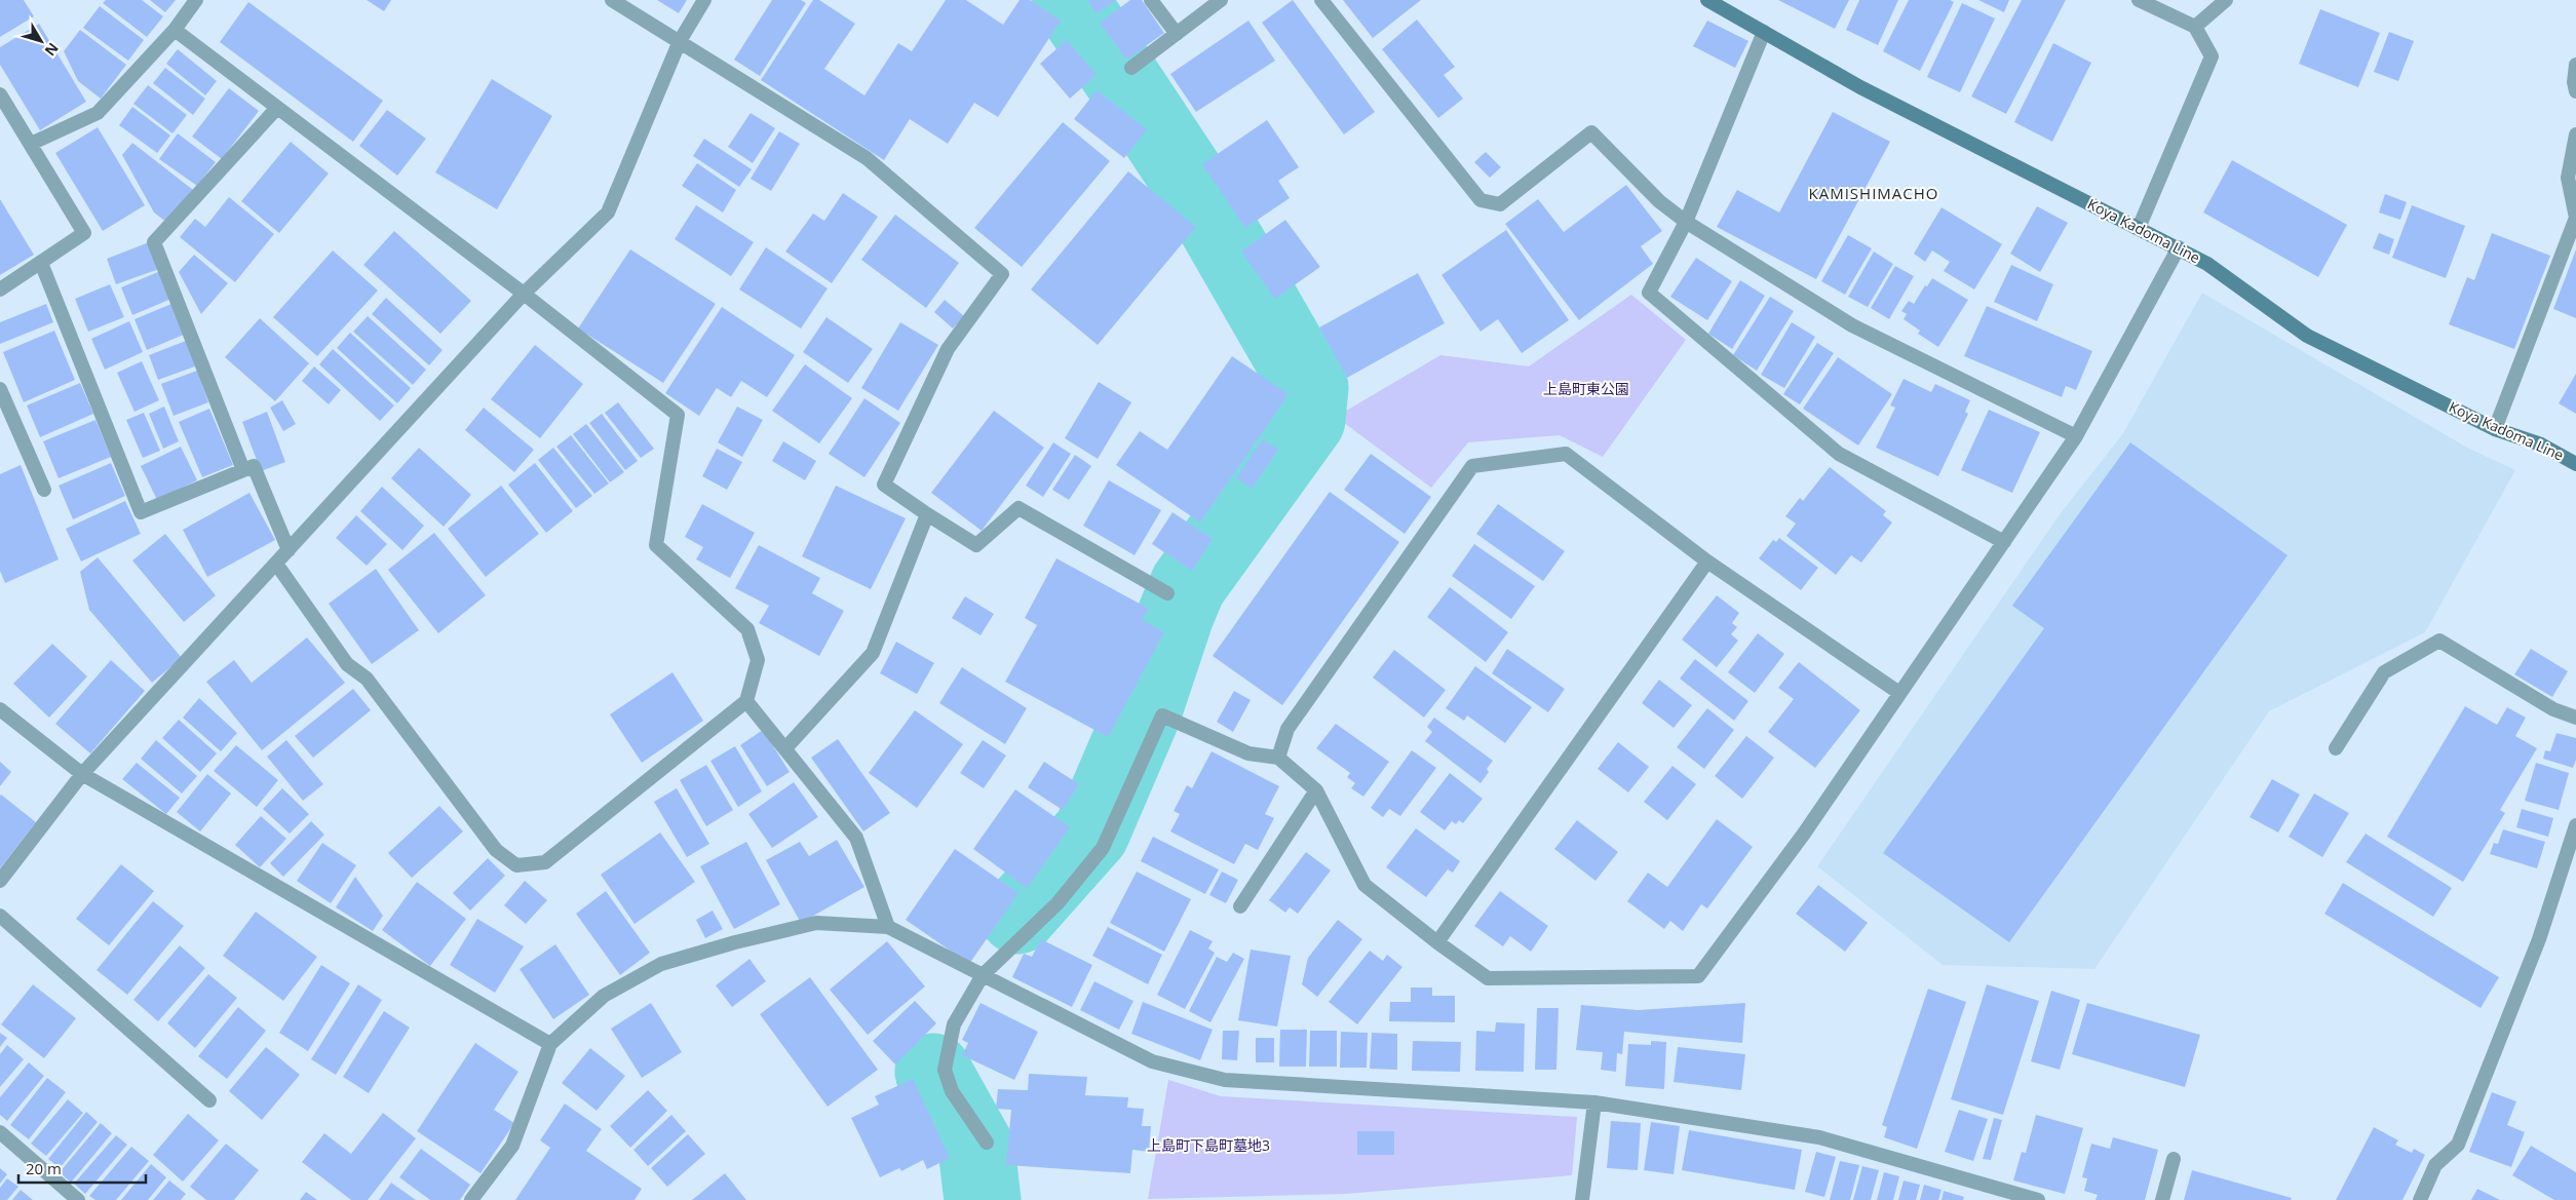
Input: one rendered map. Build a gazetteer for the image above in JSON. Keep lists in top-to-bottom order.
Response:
{
  "streets": {
    "main road": ["Koya Kadoma Line"]
  },
  "districts": ["KAMISHIMACHO"],
  "parks": ["上島町東公園", "上島町下島町墓地3"],
  "scale_bar": "20 m",
  "north": "bottom right"
}
